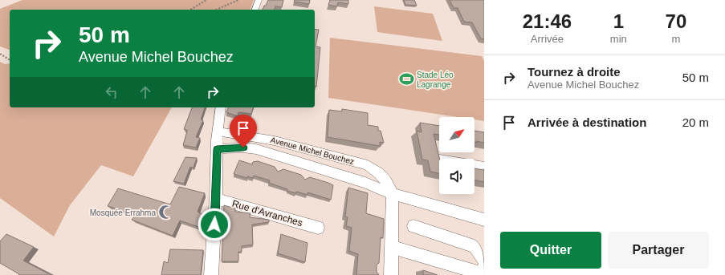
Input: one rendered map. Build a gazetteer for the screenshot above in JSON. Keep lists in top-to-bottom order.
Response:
{
  "streets": {
    "street": ["Avenue Michel Bouchez", "Rue d'Avranches"]
  },
  "places": {
    "sports": ["Stade Léo Lagrange"],
    "mosque": ["Mosquée Errahma"]
  },
  "north": "top right",
  "page": {
    "eta": [
      "21:46",
      "Arrivée",
      "1",
      "min",
      "70",
      "m"
    ],
    "turn": ["50 m", "Avenue Michel Bouchez"],
    "list": [
      {
        "name": "Tournez à droite",
        "note": "Avenue Michel Bouchez",
        "value": "50 m"
      },
      {
        "name": "Arrivée à destination",
        "value": "20 m"
      }
    ],
    "buttons": ["Quitter", "Partager"]
  }
}
